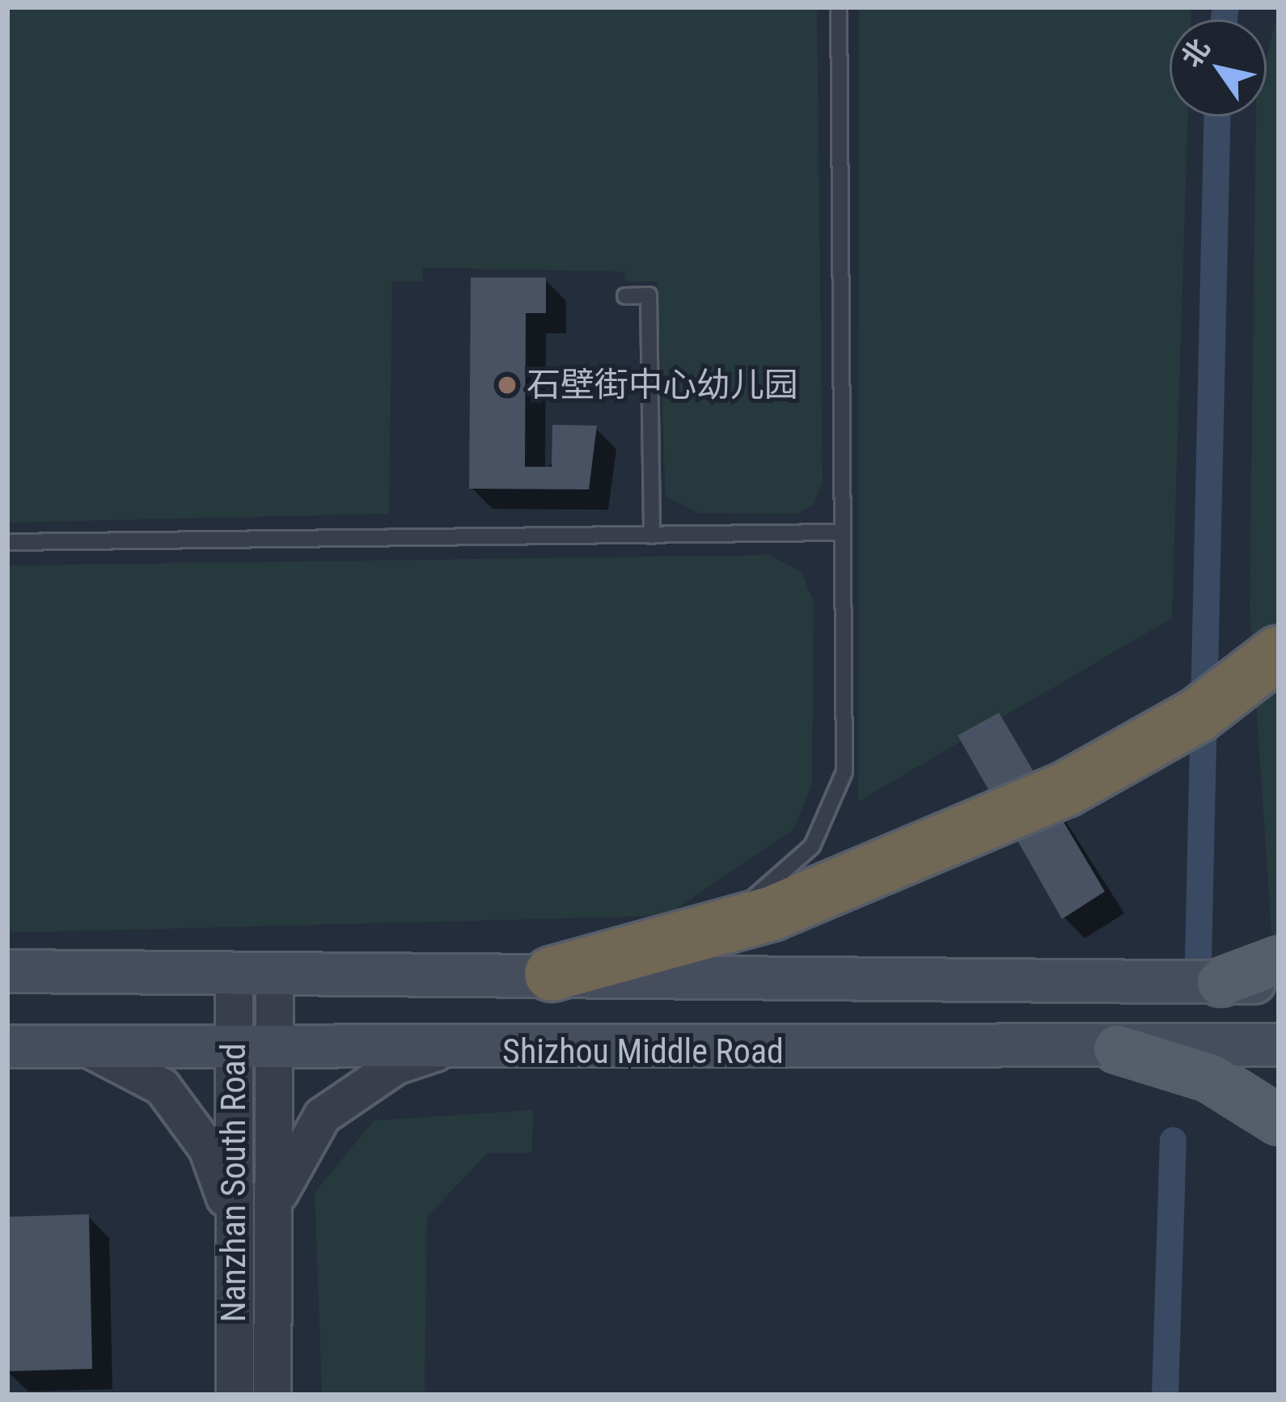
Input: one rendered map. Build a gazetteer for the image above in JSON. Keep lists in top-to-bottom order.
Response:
{
  "streets": {
    "main road": ["Shizhou Middle Road"],
    "street": ["Nanzhan South Road"]
  },
  "crossings": [
    ["Shizhou Middle Road", "Nanzhan South Road"]
  ],
  "places": ["石壁街中心幼儿园"],
  "north": "top left"
}
